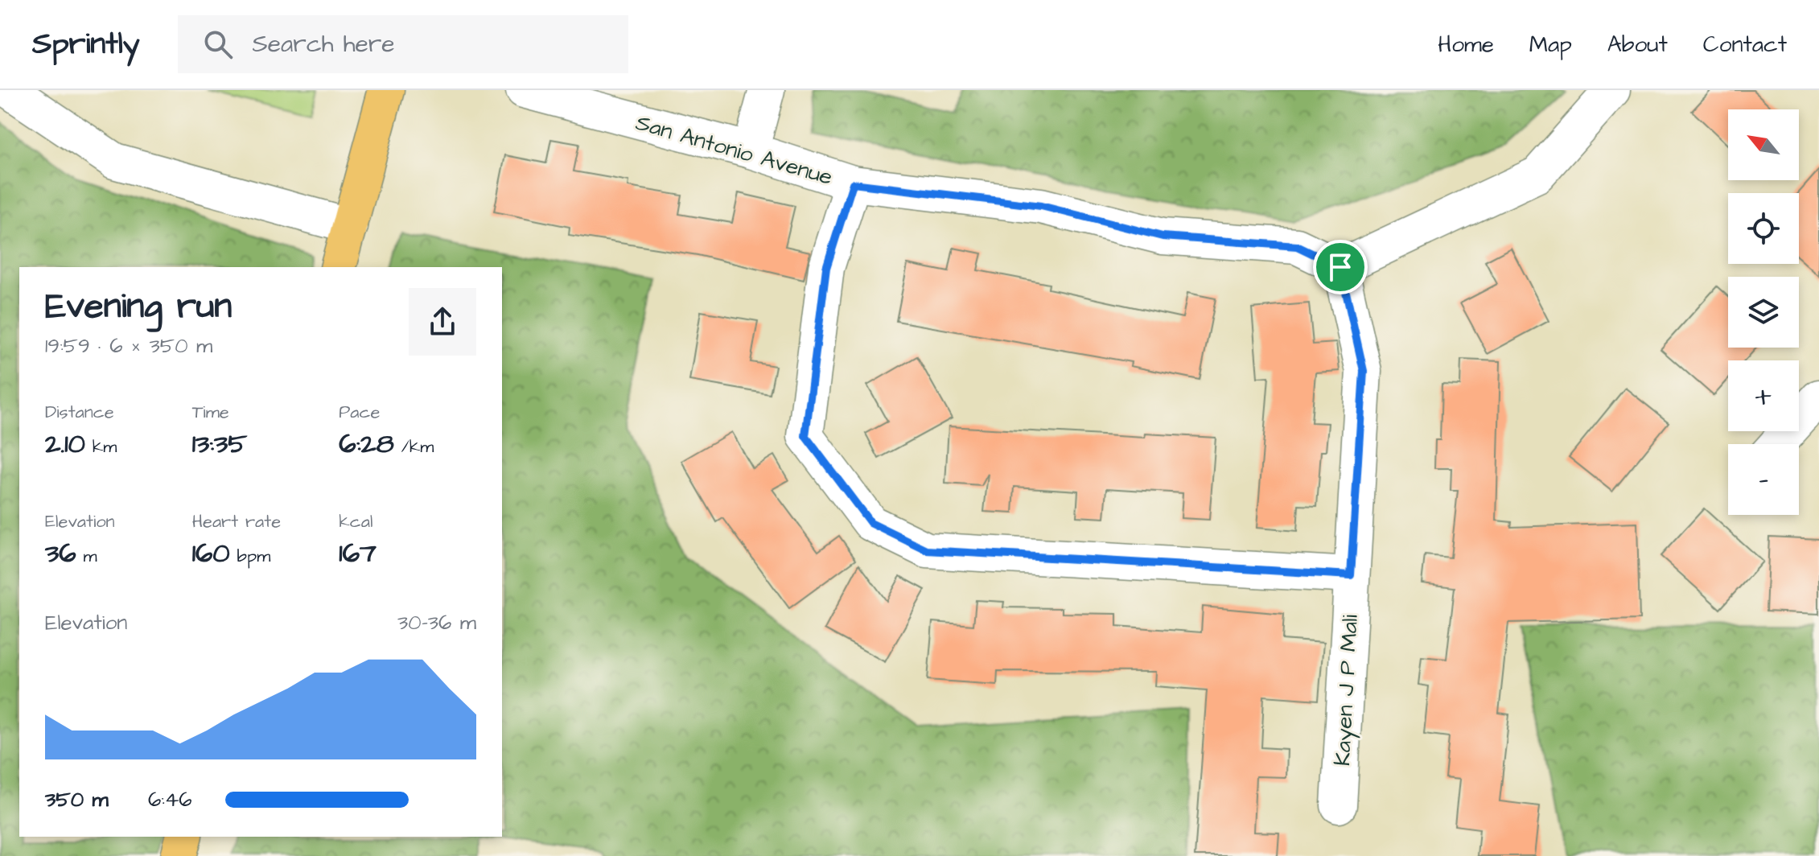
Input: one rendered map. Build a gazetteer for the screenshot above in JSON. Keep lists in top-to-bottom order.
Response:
{
  "streets": {
    "street": ["San Antonio Avenue", "Kayen J P Mali"]
  },
  "crossings": [
    ["San Antonio Avenue", "Kayen J P Mali"]
  ],
  "north": "top left",
  "page": {
    "header": "Sprintly",
    "search": "Search here",
    "nav": [
      "Home",
      "Map",
      "About",
      "Contact"
    ],
    "map_buttons": ["+", "−"],
    "heading": ["Evening run", "19:59 · 6 × 350 m"],
    "stats": [
      ["Distance", "2.10 km"],
      ["Time", "13:35"],
      ["Pace", "6:28 /km"],
      ["Elevation", "36 m"],
      ["Heart rate", "160 bpm"],
      ["kcal", "167"]
    ],
    "chart": ["Elevation", "30–36 m"],
    "list": [
      {
        "name": "350 m",
        "note": "6:46"
      }
    ]
  }
}
